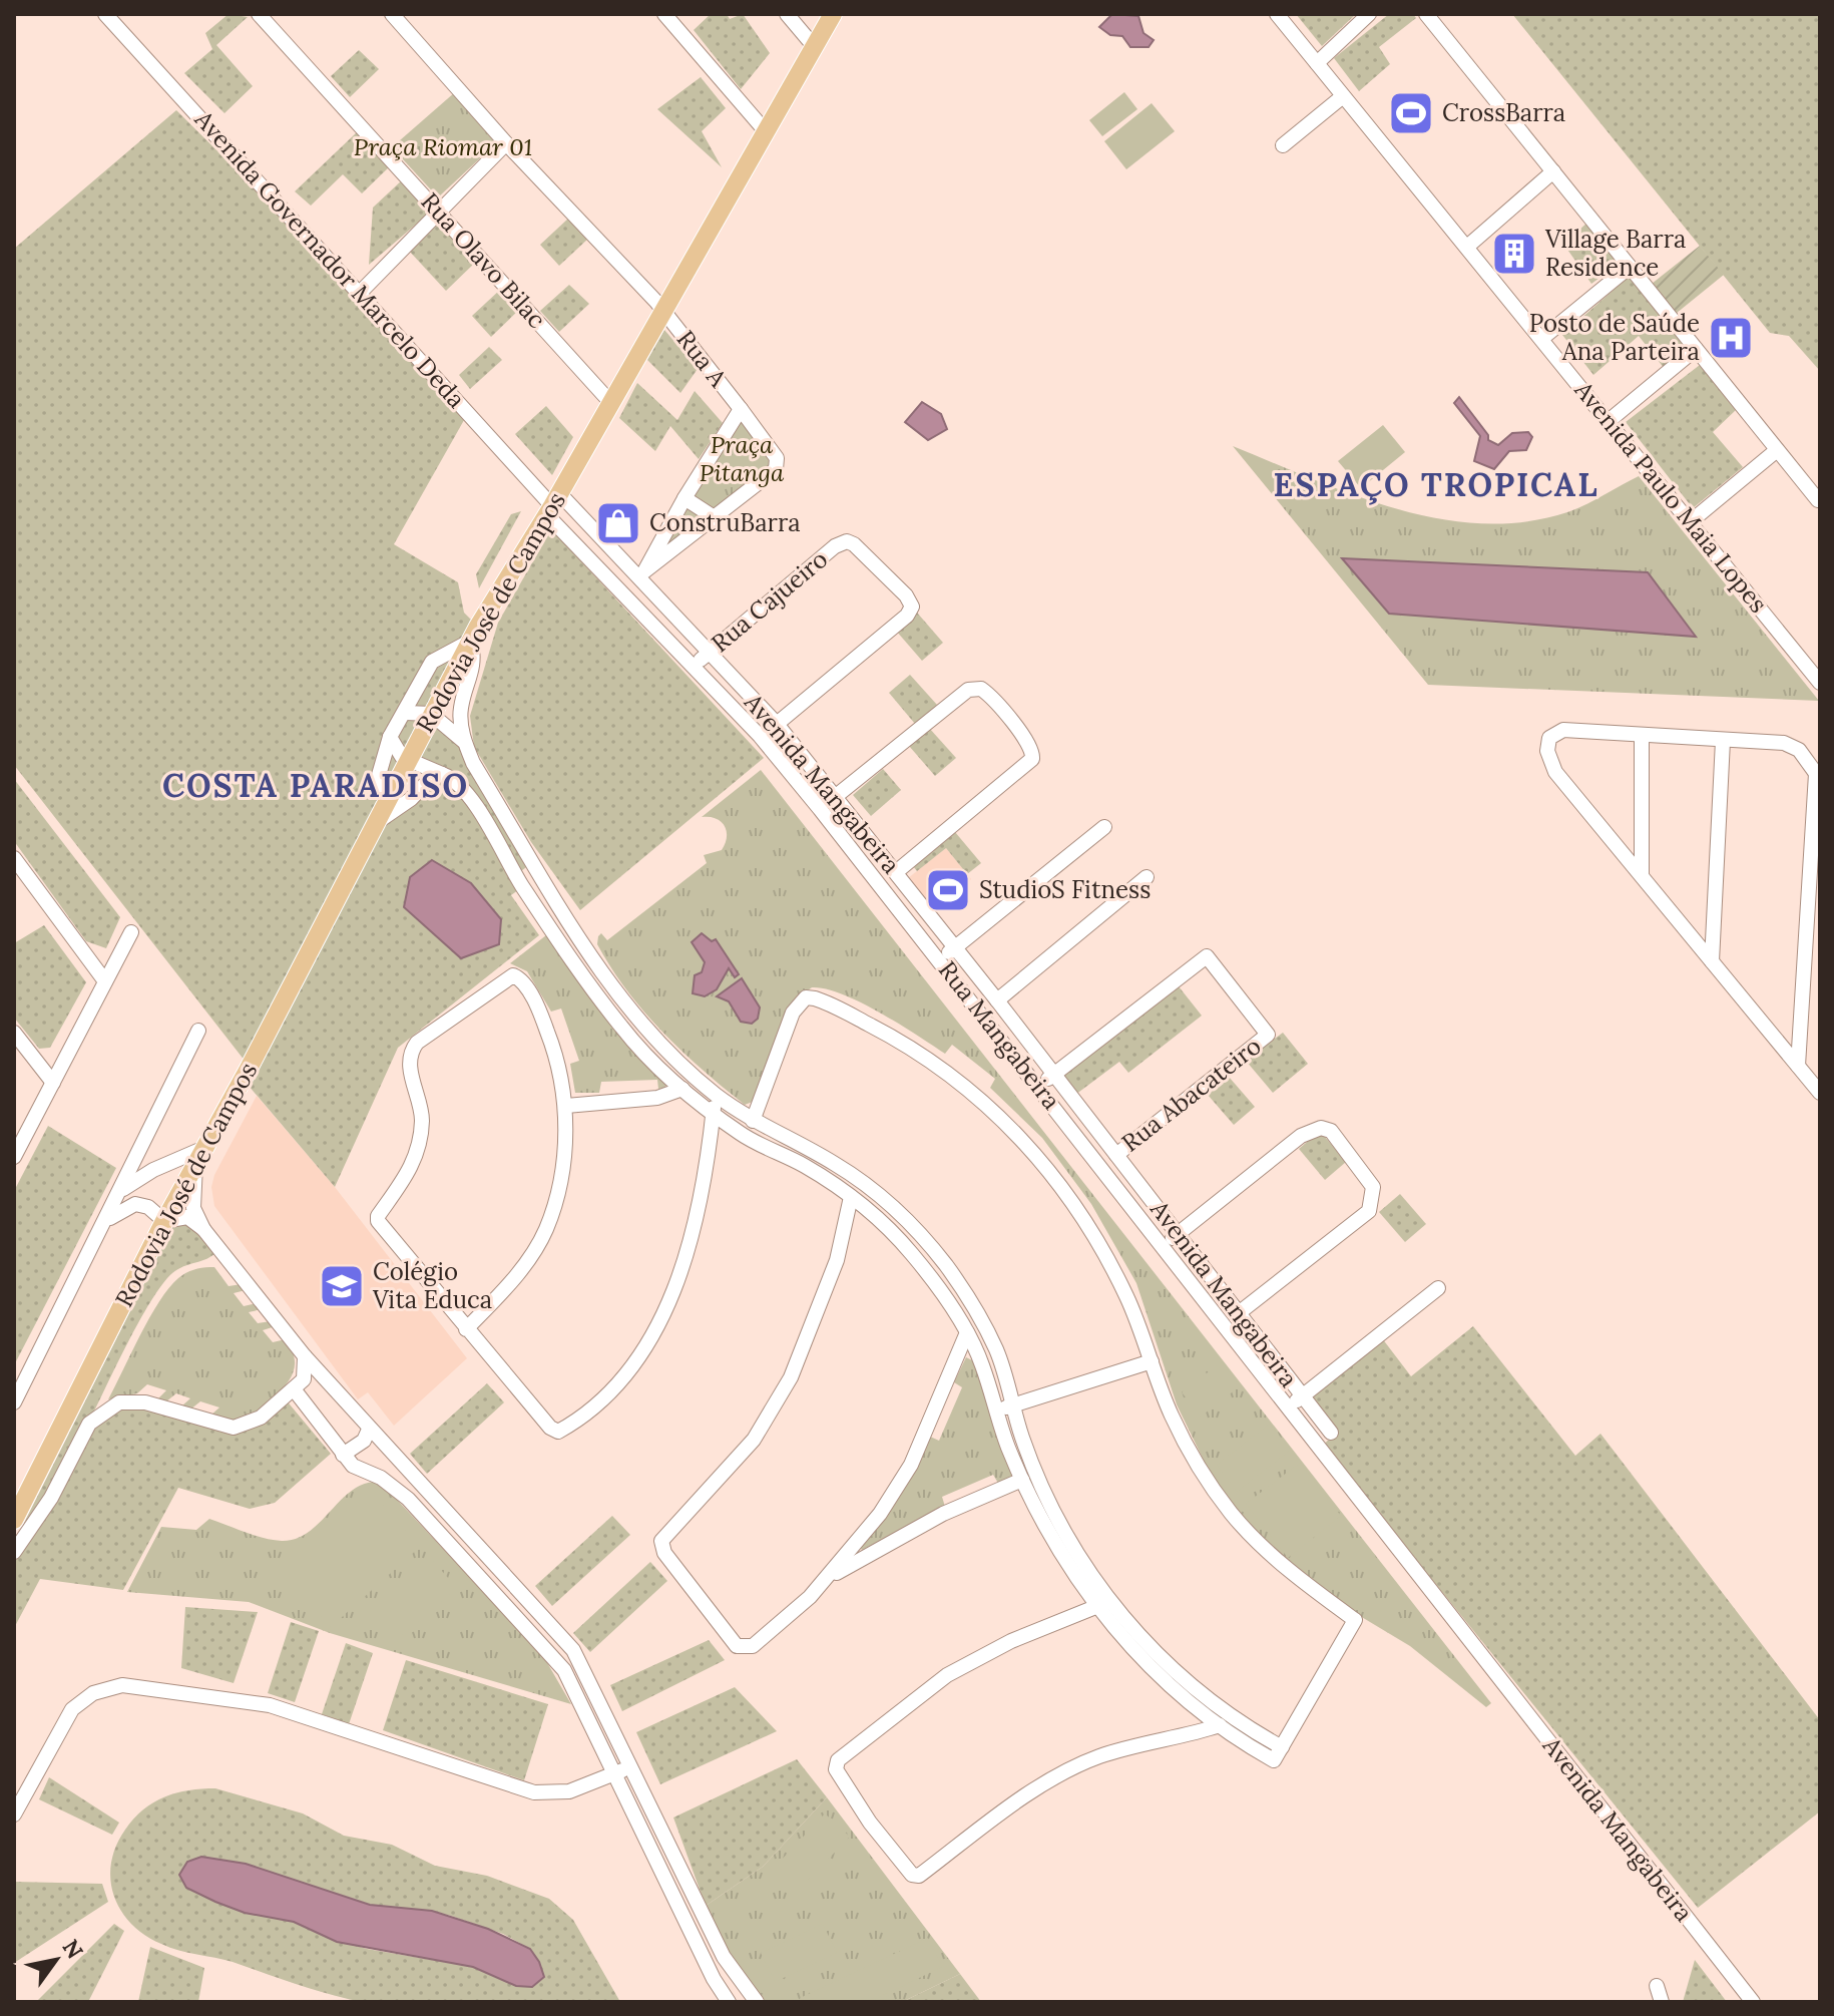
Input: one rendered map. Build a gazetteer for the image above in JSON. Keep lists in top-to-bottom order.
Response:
{
  "streets": {
    "main road": ["Rodovia José de Campos"],
    "street": [
      "Avenida Governador Marcelo Deda",
      "Rua Olavo Bilac",
      "Rua A",
      "Avenida Paulo Maia Lopes",
      "Rua Cajueiro",
      "Avenida Mangabeira",
      "Rua Mangabeira",
      "Rua Abacateiro"
    ]
  },
  "crossings": [
    ["Avenida Governador Marcelo Deda", "Rodovia José de Campos"],
    ["Avenida Governador Marcelo Deda", "Avenida Mangabeira"],
    ["Avenida Governador Marcelo Deda", "Rua Mangabeira"],
    ["Rua Olavo Bilac", "Rodovia José de Campos"],
    ["Rua A", "Rodovia José de Campos"],
    ["Rua Cajueiro", "Avenida Mangabeira"],
    ["Rua Cajueiro", "Rua Mangabeira"],
    ["Rodovia José de Campos", "Avenida Mangabeira"],
    ["Rodovia José de Campos", "Rua Mangabeira"],
    ["Avenida Mangabeira", "Rua Mangabeira"],
    ["Avenida Mangabeira", "Rua Abacateiro"]
  ],
  "districts": ["ESPAÇO TROPICAL", "COSTA PARADISO"],
  "parks": ["Praça Riomar 01", "Praça Pitanga"],
  "places": {
    "sports": ["CrossBarra", "StudioS Fitness"],
    "building": ["Village Barra Residence"],
    "hospital": ["Posto de Saúde Ana Parteira"],
    "shop": ["ConstruBarra"],
    "school or university": ["Colégio Vita Educa"]
  },
  "north": "top right"
}
